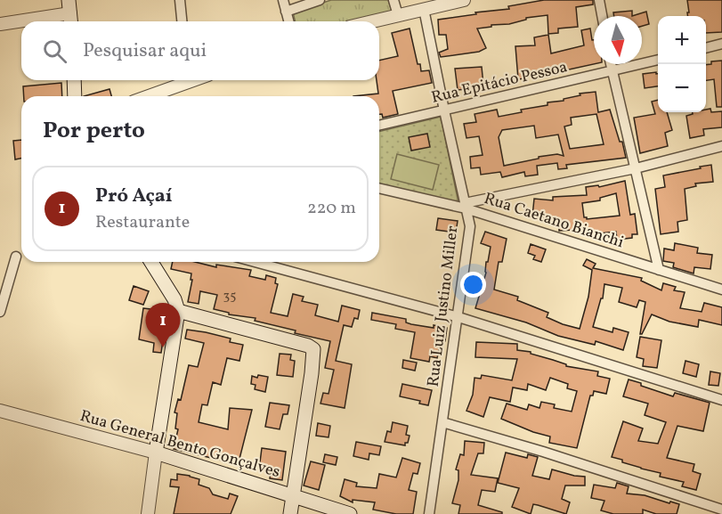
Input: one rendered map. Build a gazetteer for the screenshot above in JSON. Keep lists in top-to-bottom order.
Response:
{
  "streets": {
    "main road": ["Rua General Bento Gonçalves"],
    "street": ["Rua Epitácio Pessoa", "Rua Caetano Bianchi", "Rua Luiz Justino Miller"]
  },
  "crossings": [
    ["Rua Epitácio Pessoa", "Rua Luiz Justino Miller"],
    ["Rua Caetano Bianchi", "Rua Luiz Justino Miller"]
  ],
  "house_numbers": ["35"],
  "north": "bottom",
  "page": {
    "map_buttons": ["+", "−"],
    "search": "Pesquisar aqui",
    "heading": "Por perto",
    "list": [
      {
        "mark": "1",
        "name": "Pró Açaí",
        "note": "Restaurante",
        "value": "220 m"
      }
    ],
    "pins": "1"
  }
}
